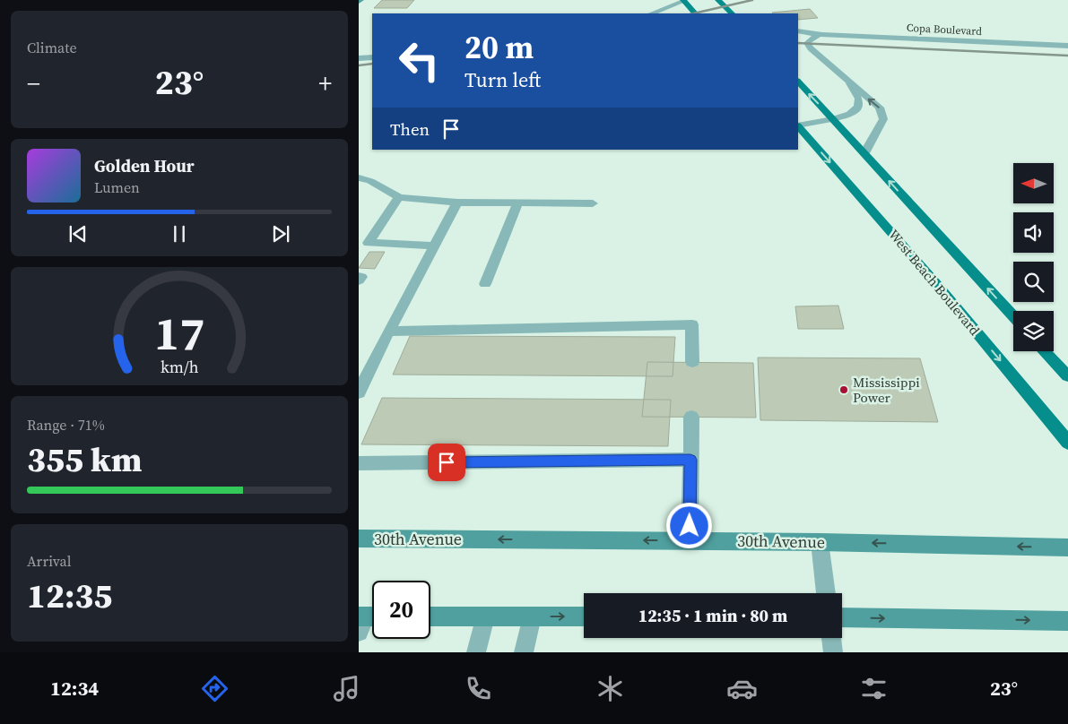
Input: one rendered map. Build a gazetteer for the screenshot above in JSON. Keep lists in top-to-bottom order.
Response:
{
  "streets": {
    "main road": ["West Beach Boulevard", "30th Avenue"],
    "street": ["Copa Boulevard"]
  },
  "places": ["Mississippi Power"],
  "north": "left",
  "page": {
    "tile": [
      "Climate",
      ["Range · 71%", "355 km"],
      ["Arrival", "12:35"]
    ],
    "turn": ["20 m", "Turn left"],
    "heat": ["−", "23°", "+"],
    "then": "Then",
    "song": ["Golden Hour", "Lumen"],
    "limit": "20",
    "trip": "12:35 · 1 min · 80 m",
    "tabs": ["12:34", "23°"],
    "gauge": ["17", "km/h"]
  }
}
